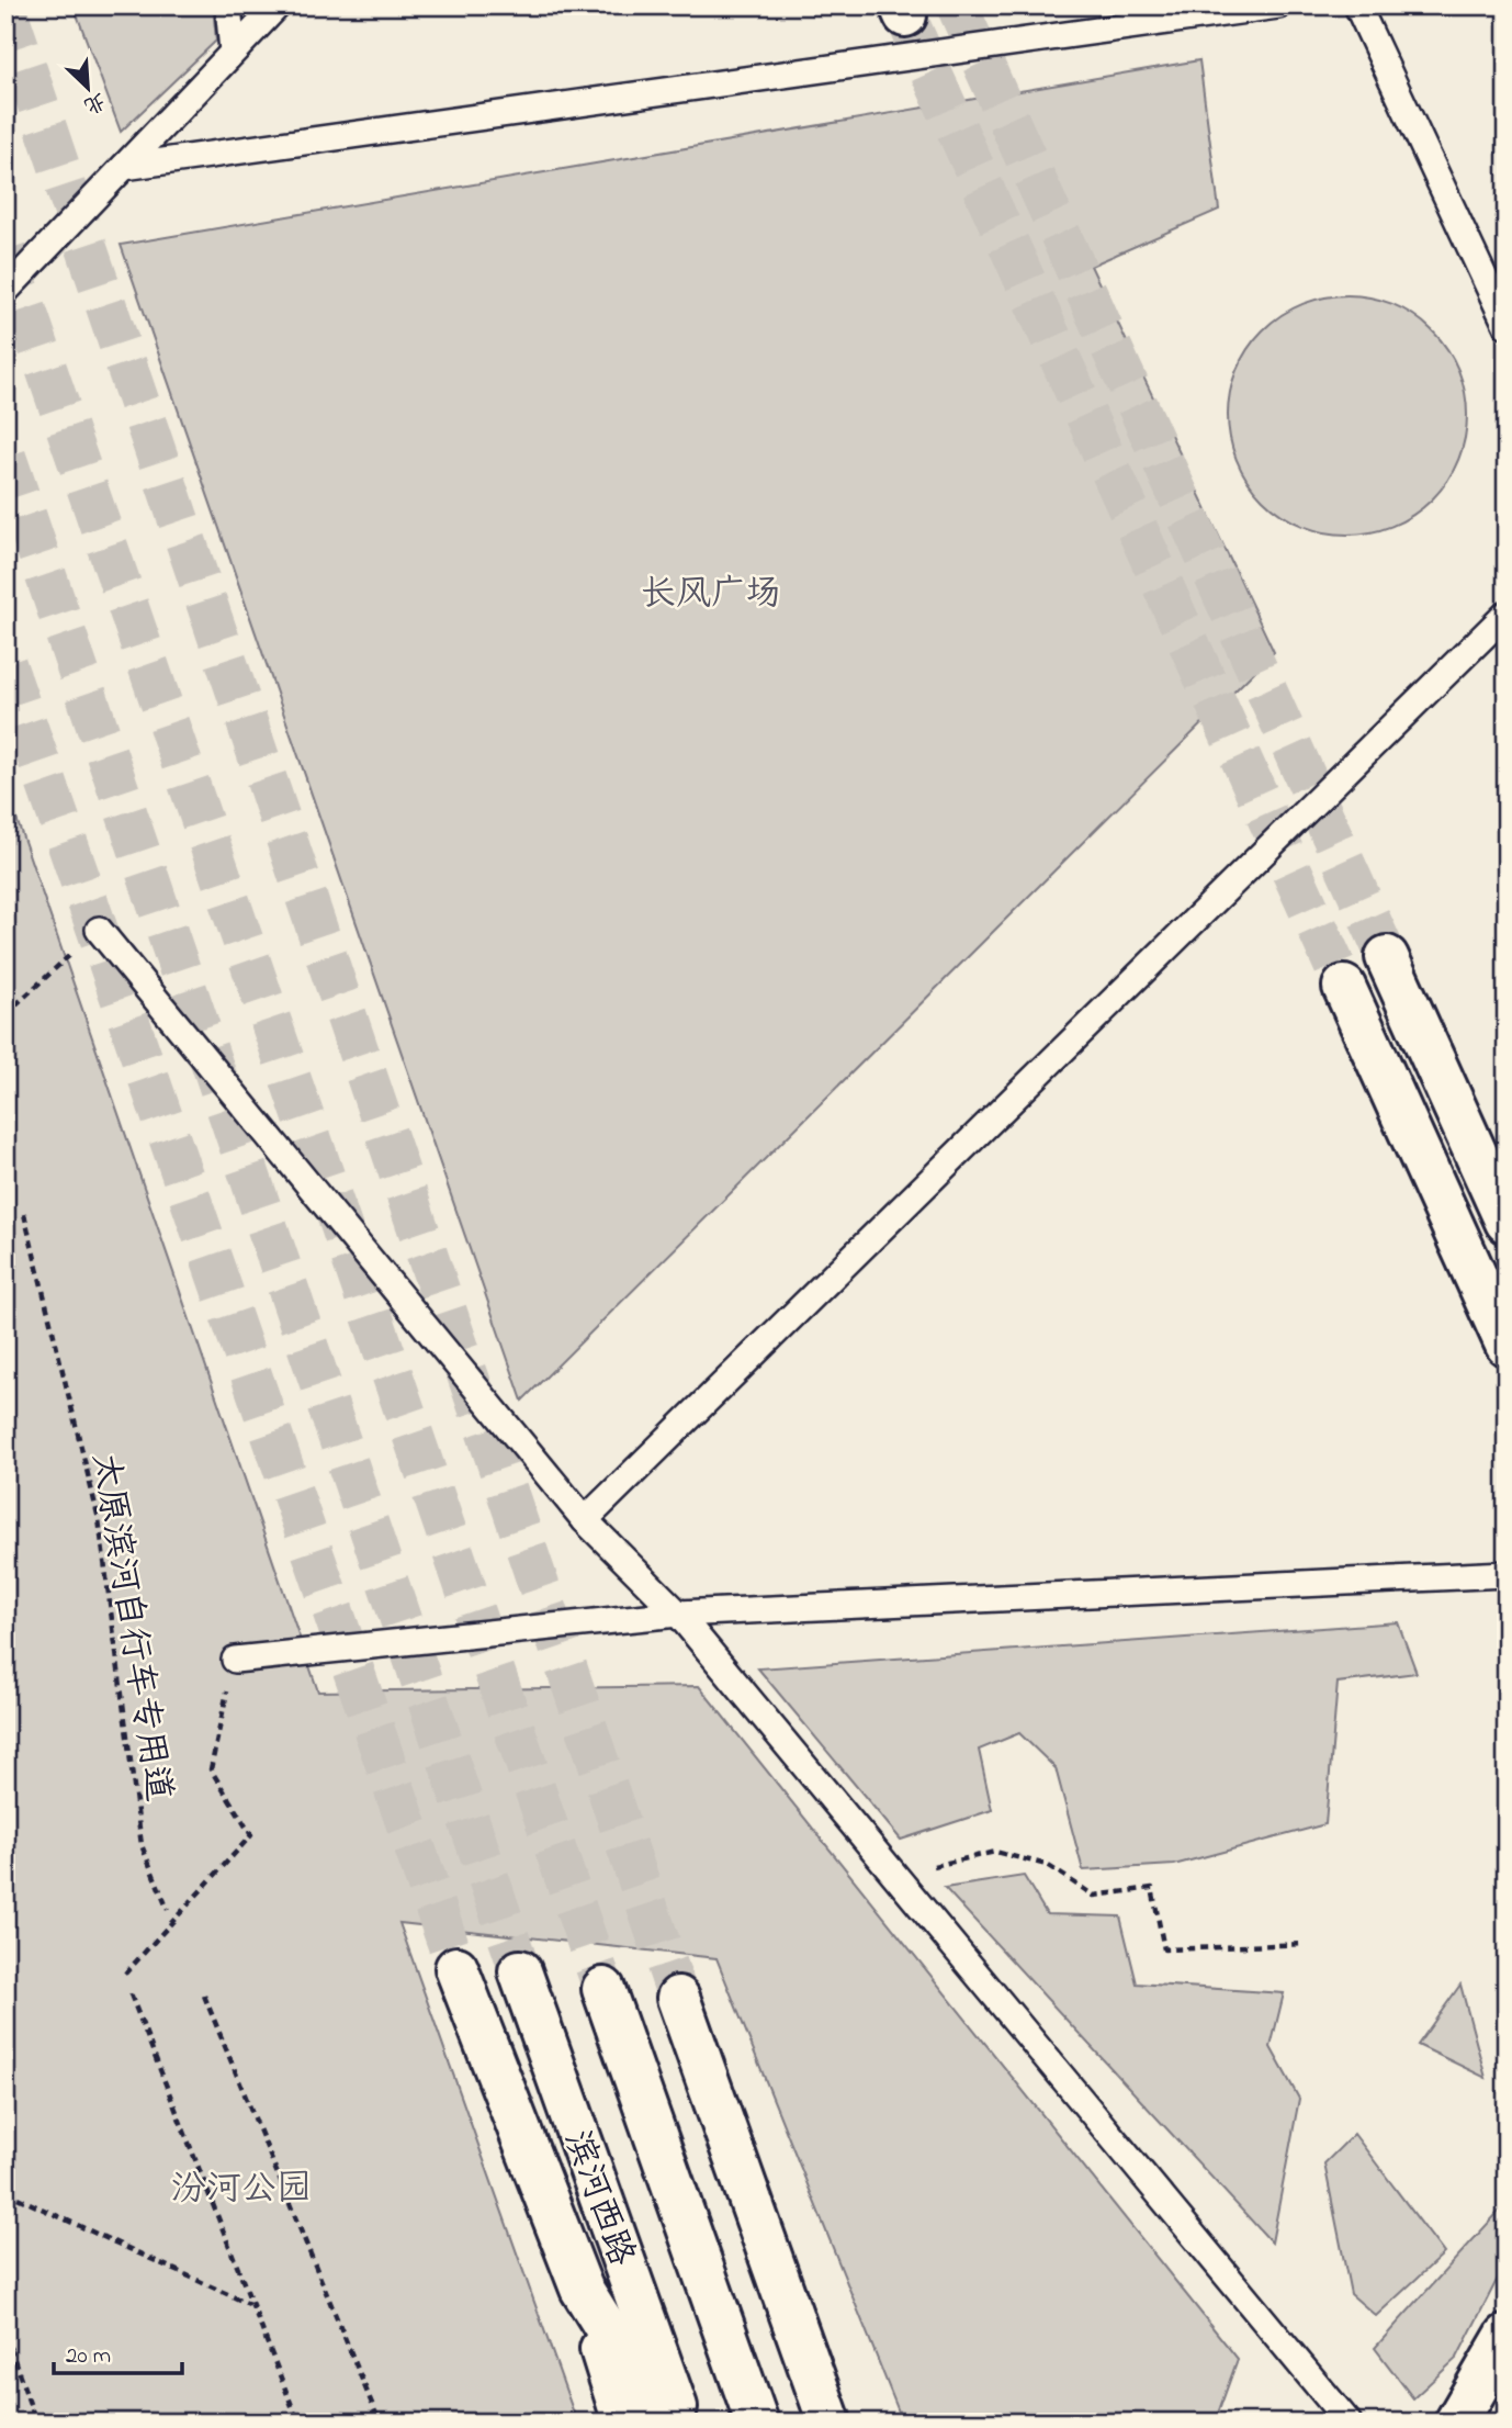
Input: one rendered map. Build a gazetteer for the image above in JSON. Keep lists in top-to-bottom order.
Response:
{
  "streets": {
    "main road": ["滨河西路"],
    "path": ["太原滨河自行车专用道"]
  },
  "parks": ["长风广场", "汾河公园"],
  "scale_bar": "20 m",
  "north": "bottom right"
}
